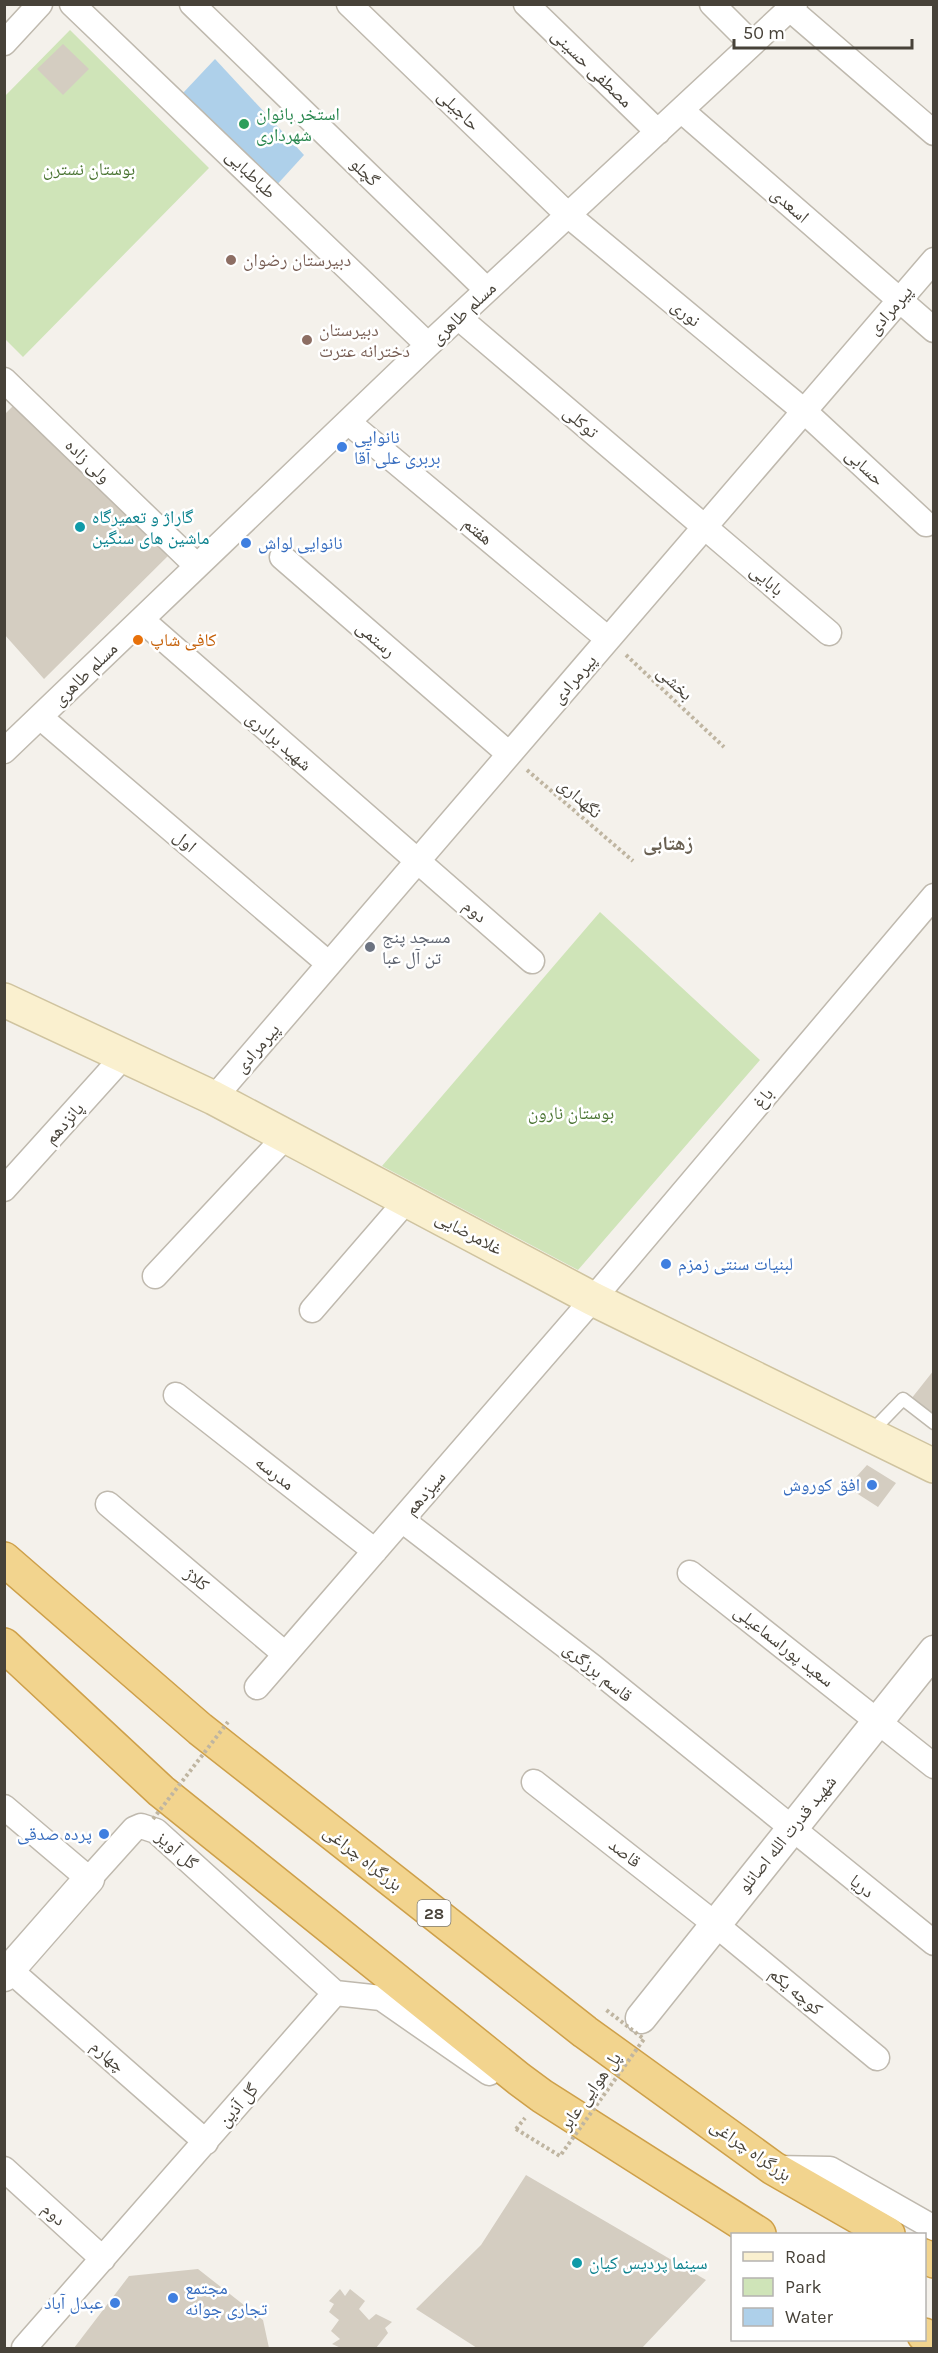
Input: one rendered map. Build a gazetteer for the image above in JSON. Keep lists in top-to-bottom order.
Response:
{
  "streets": {
    "highway": ["بزرگراه چراغی", "28"],
    "main road": ["غلامرضایی"],
    "street": [
      "مصطفی حسینی",
      "حاجیلی",
      "گچلو",
      "طباطبایی",
      "اسعدی",
      "پیرمرادی",
      "مسلم طاهری",
      "نوری",
      "توکلی",
      "ولی زاده",
      "حسابی",
      "هفتم",
      "بابایی",
      "رستمی",
      "شهید برادری",
      "اول",
      "دوم",
      "باغ",
      "پانزدهم",
      "مدرسه",
      "سیزدهم",
      "کلاژ",
      "سعید پوراسماعیلی",
      "قاسم برزگری",
      "شهید قدرت الله اصانلو",
      "گل آویز",
      "قاصد",
      "دریا",
      "کوچه یکم",
      "چهارم",
      "گل آذین"
    ],
    "path": ["بخشی", "نگهداری", "پل هوایی عابر"]
  },
  "crossings": [
    ["مصطفی حسینی", "مسلم طاهری"],
    ["حاجیلی", "مسلم طاهری"],
    ["حاجیلی", "نوری"],
    ["گچلو", "مسلم طاهری"],
    ["طباطبایی", "مسلم طاهری"],
    ["اسعدی", "پیرمرادی"],
    ["اسعدی", "مسلم طاهری"],
    ["پیرمرادی", "نوری"],
    ["پیرمرادی", "توکلی"],
    ["پیرمرادی", "حسابی"],
    ["پیرمرادی", "هفتم"],
    ["پیرمرادی", "بابایی"],
    ["پیرمرادی", "رستمی"],
    ["پیرمرادی", "بخشی"],
    ["پیرمرادی", "شهید برادری"],
    ["پیرمرادی", "نگهداری"],
    ["پیرمرادی", "اول"],
    ["پیرمرادی", "دوم"],
    ["پیرمرادی", "غلامرضایی"],
    ["مسلم طاهری", "نوری"],
    ["مسلم طاهری", "توکلی"],
    ["مسلم طاهری", "ولی زاده"],
    ["مسلم طاهری", "هفتم"],
    ["مسلم طاهری", "شهید برادری"],
    ["مسلم طاهری", "اول"],
    ["نوری", "حسابی"],
    ["توکلی", "بابایی"],
    ["هفتم", "بخشی"],
    ["رستمی", "نگهداری"],
    ["شهید برادری", "دوم"],
    ["دوم", "گل آذین"],
    ["باغ", "غلامرضایی"],
    ["باغ", "سیزدهم"],
    ["پانزدهم", "غلامرضایی"],
    ["غلامرضایی", "سیزدهم"],
    ["مدرسه", "سیزدهم"],
    ["سیزدهم", "کلاژ"],
    ["سیزدهم", "قاسم برزگری"],
    ["سعید پوراسماعیلی", "شهید قدرت الله اصانلو"],
    ["قاسم برزگری", "شهید قدرت الله اصانلو"],
    ["قاسم برزگری", "دریا"],
    ["شهید قدرت الله اصانلو", "قاصد"],
    ["شهید قدرت الله اصانلو", "دریا"],
    ["شهید قدرت الله اصانلو", "کوچه یکم"],
    ["گل آویز", "چهارم"],
    ["گل آویز", "گل آذین"],
    ["قاصد", "کوچه یکم"],
    ["چهارم", "گل آذین"]
  ],
  "districts": ["زهتابی"],
  "parks": ["بوستان نسترن", "بوستان نارون"],
  "places": [
    "استخر بانوان شهرداری",
    "دبیرستان رضوان",
    "دبیرستان دخترانه عترت",
    "نانوایی بربری علی آقا",
    "گاراژ و تعمیرگاه ماشین های سنگین",
    "نانوایی لواش",
    "کافی شاپ",
    "مسجد پنج تن آل عبا",
    "لبنیات سنتی زمزم",
    "افق کوروش",
    "پرده صدقی",
    "سینما پردیس کیان",
    "مجتمع تجاری جوانه",
    "عبدل آباد"
  ],
  "legend": ["Road", "Park", "Water"],
  "scale_bar": "50 m"
}
